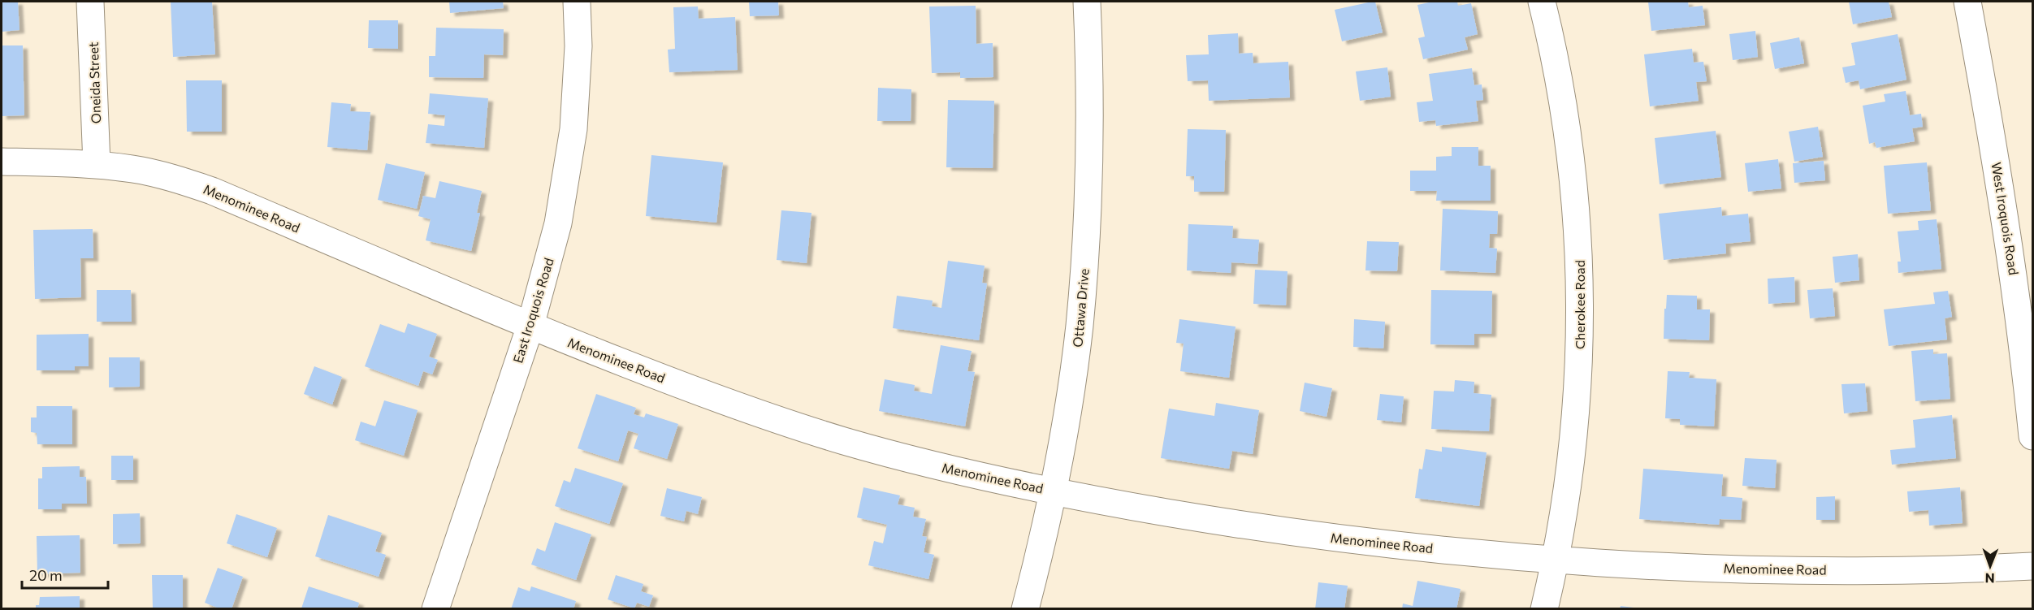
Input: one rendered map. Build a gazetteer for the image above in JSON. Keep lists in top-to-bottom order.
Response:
{
  "streets": {
    "street": [
      "Oneida Street",
      "Menominee Road",
      "West Iroquois Road",
      "Cherokee Road",
      "Ottawa Drive",
      "East Iroquois Road"
    ]
  },
  "crossings": [
    ["Oneida Street", "Menominee Road"],
    ["Menominee Road", "Cherokee Road"],
    ["Menominee Road", "Ottawa Drive"],
    ["Menominee Road", "East Iroquois Road"]
  ],
  "scale_bar": "20 m",
  "north": "bottom"
}
